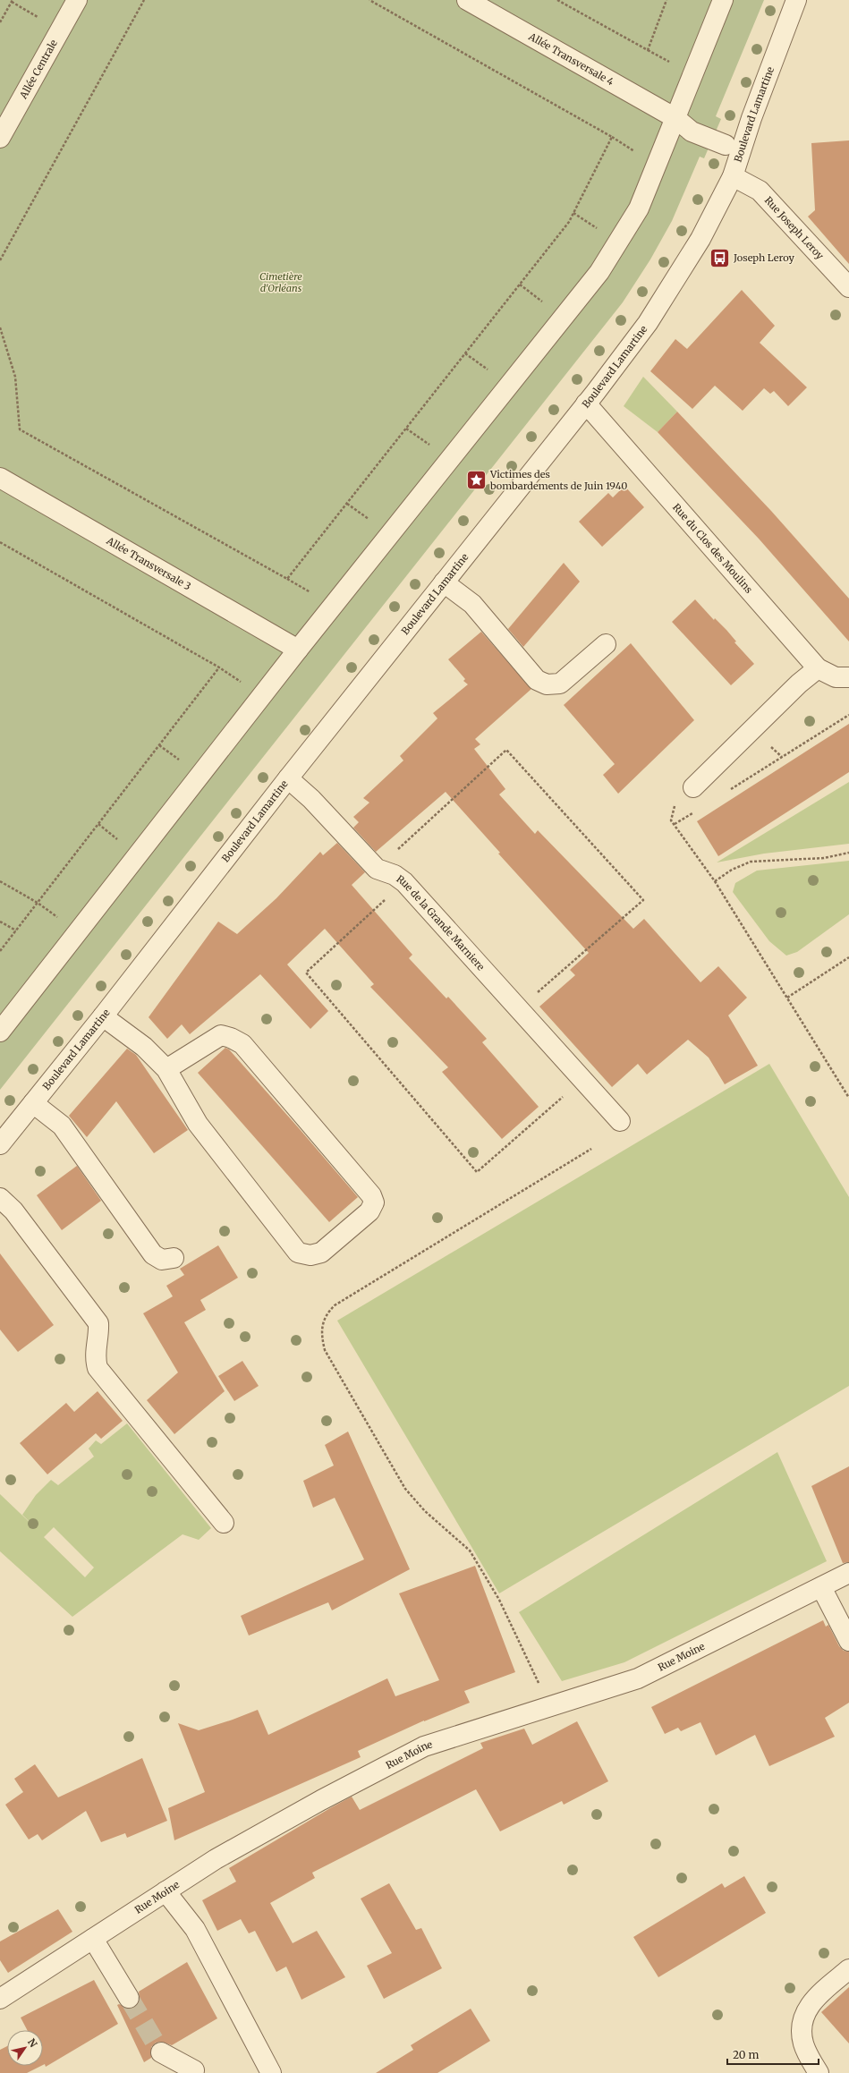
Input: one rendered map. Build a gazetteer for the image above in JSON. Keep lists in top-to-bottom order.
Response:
{
  "streets": {
    "street": [
      "Allée Transversale 4",
      "Allée Centrale",
      "Boulevard Lamartine",
      "Rue Joseph Leroy",
      "Rue du Clos des Moulins",
      "Allée Transversale 3",
      "Rue de la Grande Marniere",
      "Rue Moine"
    ]
  },
  "crossings": [
    ["Boulevard Lamartine", "Rue Joseph Leroy"],
    ["Boulevard Lamartine", "Rue du Clos des Moulins"],
    ["Boulevard Lamartine", "Rue de la Grande Marniere"]
  ],
  "parks": ["Cimetière d'Orléans"],
  "places": {
    "bus stop": ["Joseph Leroy"],
    "place": ["Victimes des bombardements de Juin 1940"]
  },
  "scale_bar": "20 m",
  "north": "top right"
}
